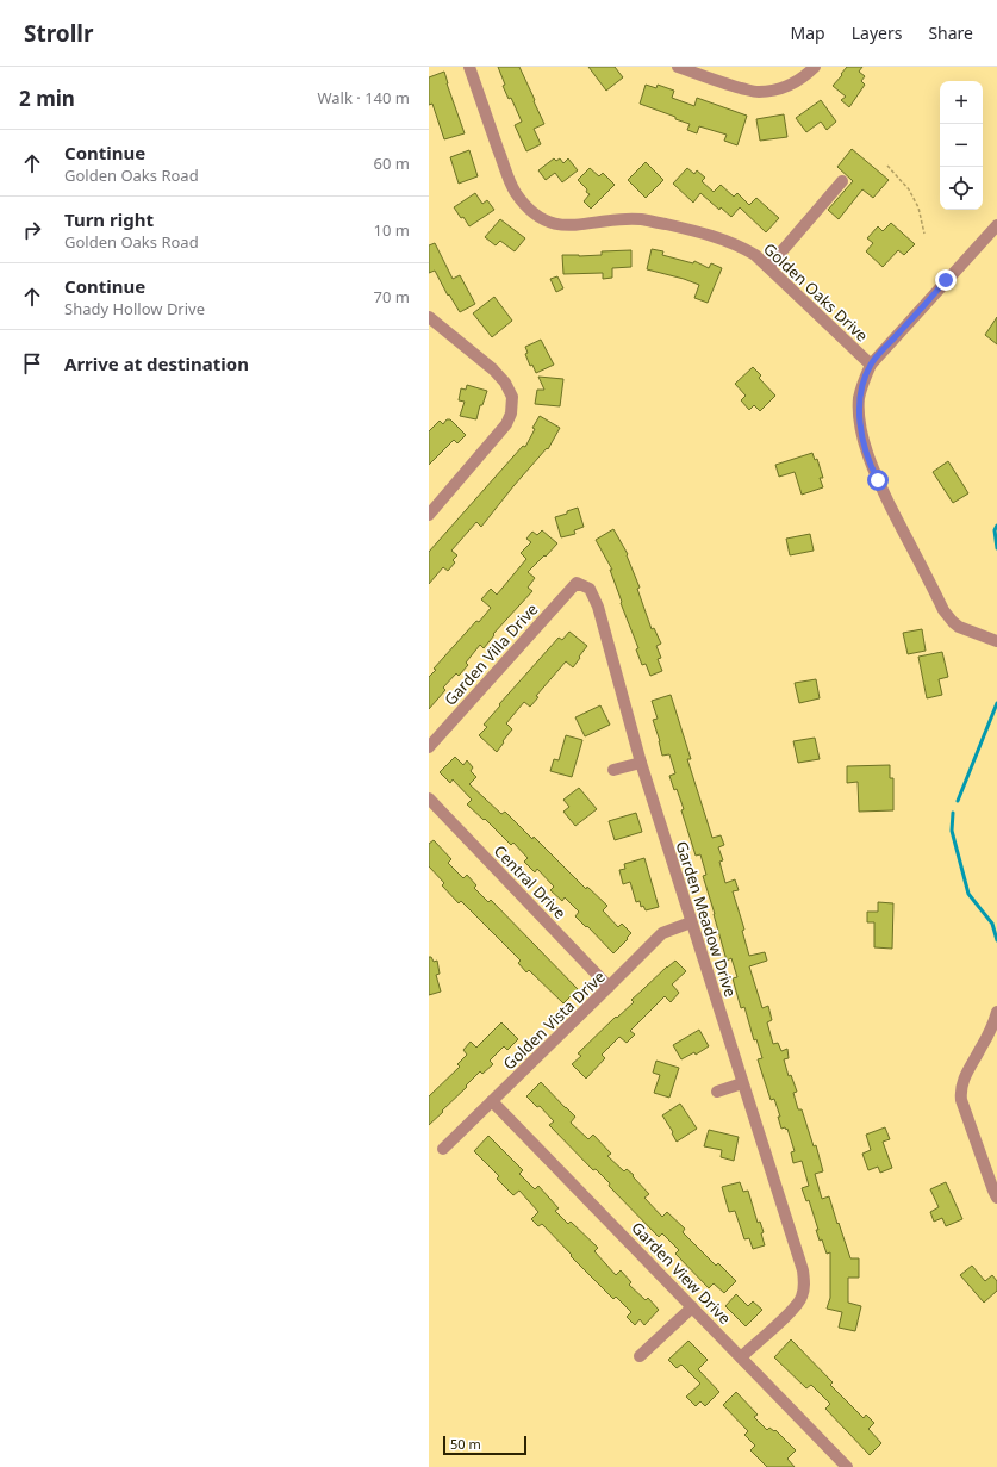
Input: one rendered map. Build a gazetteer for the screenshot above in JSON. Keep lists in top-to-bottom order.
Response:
{
  "streets": {
    "street": [
      "Golden Oaks Drive",
      "Garden Villa Drive",
      "Central Drive",
      "Garden Meadow Drive",
      "Golden Vista Drive",
      "Garden View Drive"
    ]
  },
  "crossings": [
    ["Garden Villa Drive", "Garden Meadow Drive"],
    ["Central Drive", "Golden Vista Drive"],
    ["Garden Meadow Drive", "Golden Vista Drive"],
    ["Garden Meadow Drive", "Garden View Drive"],
    ["Golden Vista Drive", "Garden View Drive"]
  ],
  "scale_bar": "50 m",
  "page": {
    "header": "Strollr",
    "nav": ["Map", "Layers", "Share"],
    "heading": ["2 min", "Walk · 140 m"],
    "map_buttons": ["+", "−"],
    "list": [
      ["Continue", "Golden Oaks Road", "60 m"],
      ["Turn right", "Golden Oaks Road", "10 m"],
      ["Continue", "Shady Hollow Drive", "70 m"],
      "Arrive at destination"
    ],
    "scale": "50 m"
  }
}
